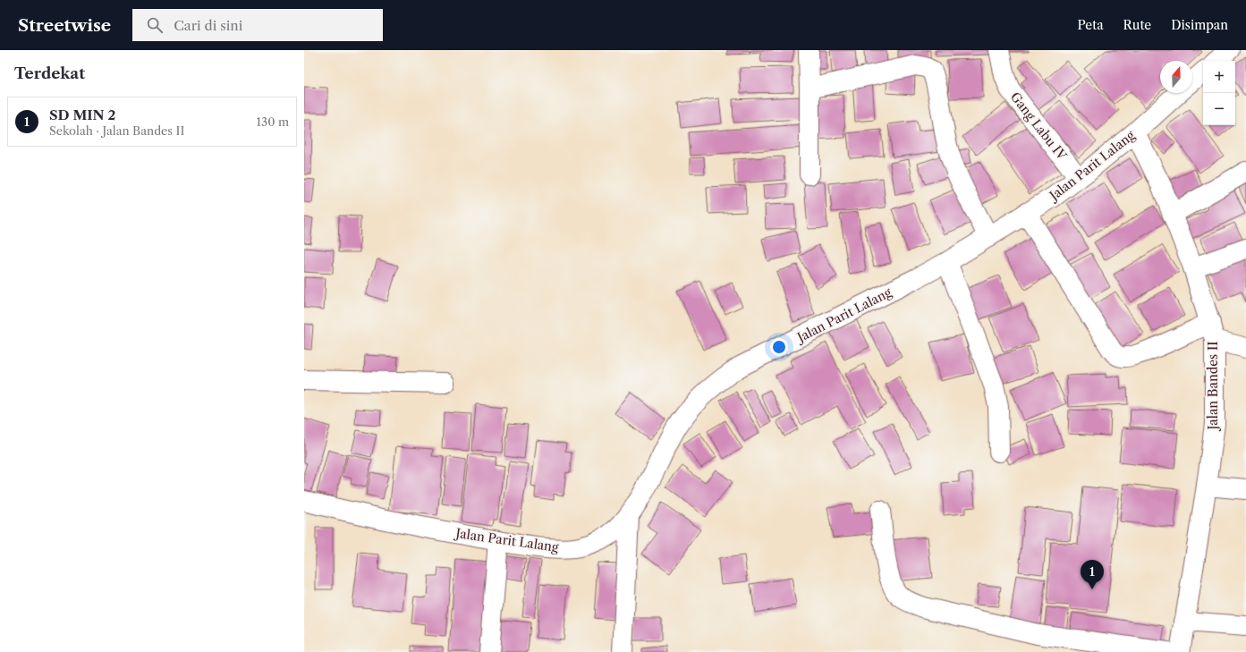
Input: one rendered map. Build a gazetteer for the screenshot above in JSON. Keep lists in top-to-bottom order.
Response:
{
  "streets": {
    "street": ["Gang Labu IV", "Jalan Parit Lalang", "Jalan Bandes II"]
  },
  "crossings": [
    ["Gang Labu IV", "Jalan Parit Lalang"],
    ["Jalan Parit Lalang", "Jalan Bandes II"]
  ],
  "north": "top",
  "page": {
    "header": "Streetwise",
    "search": "Cari di sini",
    "nav": ["Peta", "Rute", "Disimpan"],
    "heading": "Terdekat",
    "map_buttons": ["+", "−"],
    "list": [
      {
        "mark": "1",
        "name": "SD MIN 2",
        "note": "Sekolah · Jalan Bandes II",
        "value": "130 m"
      }
    ],
    "pins": "1"
  }
}
